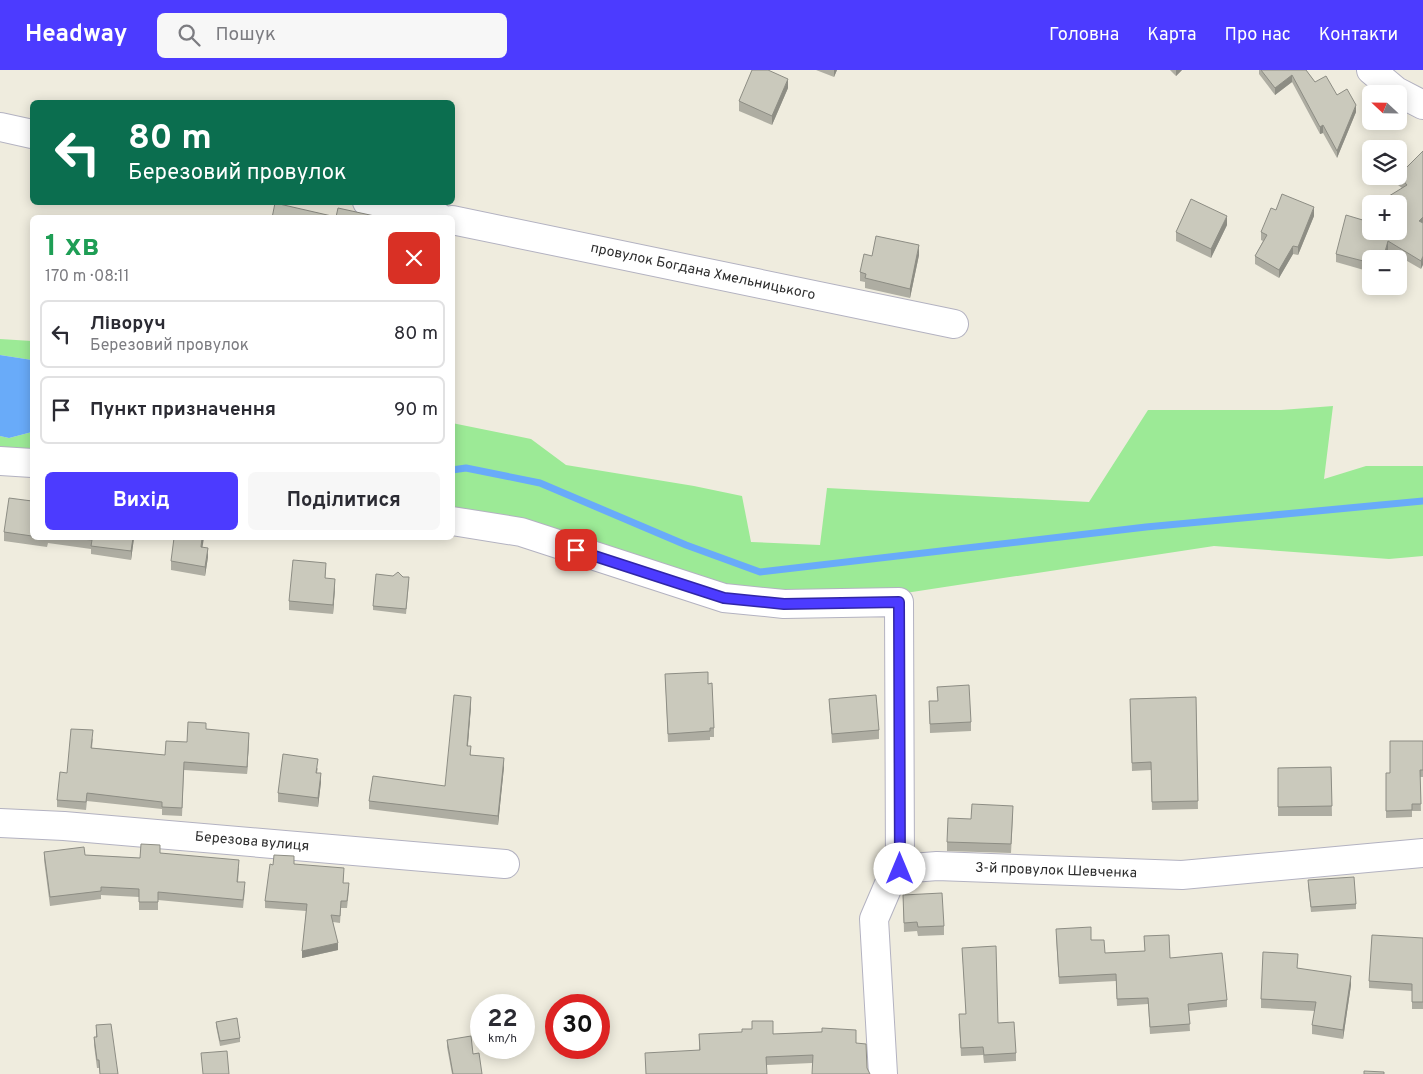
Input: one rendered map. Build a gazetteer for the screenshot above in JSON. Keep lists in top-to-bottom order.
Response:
{
  "streets": {
    "street": ["провулок Богдана Хмельницького", "Березова вулиця", "3-й провулок Шевченка"]
  },
  "north": "left",
  "page": {
    "header": "Headway",
    "search": "Пошук",
    "nav": [
      "Головна",
      "Карта",
      "Про нас",
      "Контакти"
    ],
    "map_buttons": ["+", "−"],
    "turn": ["80 m", "Березовий провулок"],
    "heading": ["1 хв", "170 m · 08:11"],
    "list": [
      {
        "name": "Ліворуч",
        "note": "Березовий провулок",
        "value": "80 m"
      },
      {
        "name": "Пункт призначення",
        "value": "90 m"
      }
    ],
    "buttons": ["Вихід", "Поділитися"],
    "speed": "22 km/h",
    "limit": "30"
  }
}
